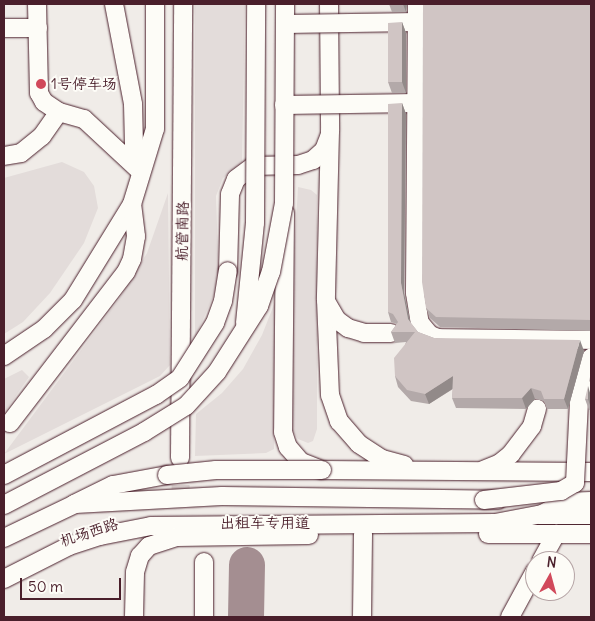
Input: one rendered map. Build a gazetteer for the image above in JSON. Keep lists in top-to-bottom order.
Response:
{
  "streets": {
    "street": ["航管南路", "出租车专用道", "机场西路"]
  },
  "crossings": [
    ["出租车专用道", "机场西路"]
  ],
  "places": ["1号停车场"],
  "scale_bar": "50 m",
  "north": "top"
}
